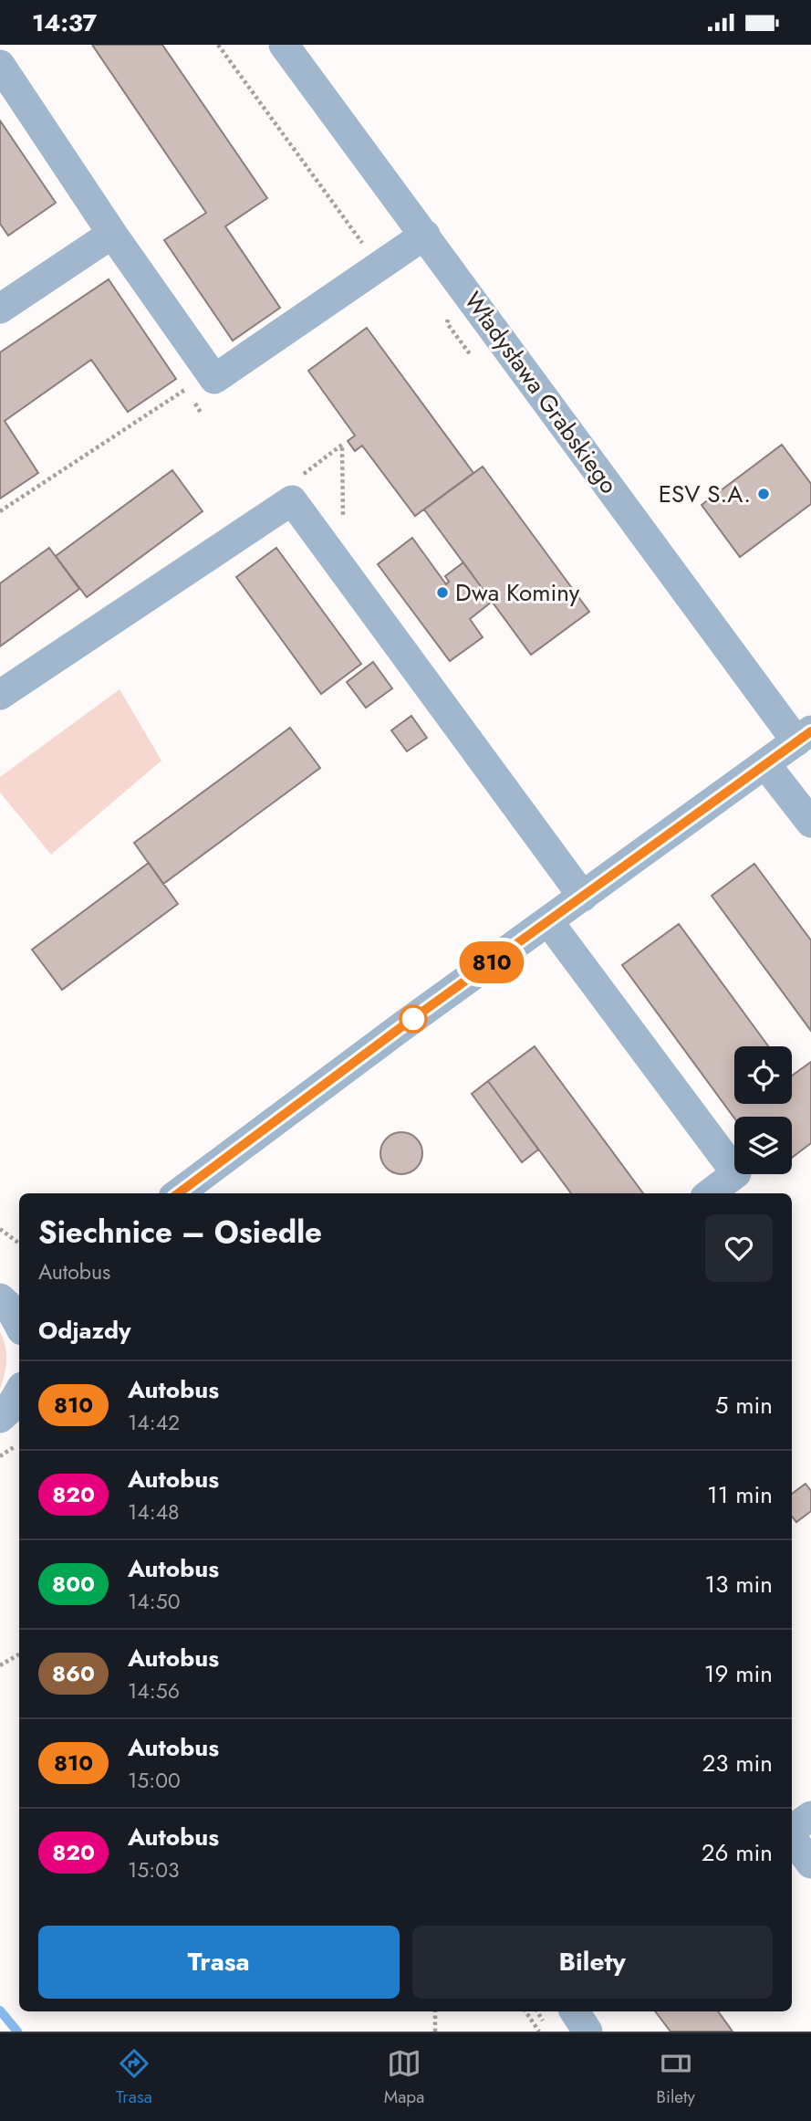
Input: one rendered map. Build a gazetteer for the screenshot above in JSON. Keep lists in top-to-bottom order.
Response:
{
  "streets": {
    "street": ["Władysława Grabskiego"]
  },
  "places": ["ESV S.A.", "Dwa Kominy"],
  "lines": ["bus line 810"],
  "page": {
    "status": "14:37",
    "on_map": "810",
    "heading": [
      ["Siechnice – Osiedle", "Autobus"],
      "Odjazdy"
    ],
    "list": [
      {
        "mark": "810",
        "name": "Autobus",
        "note": "14:42",
        "value": "5 min"
      },
      {
        "mark": "820",
        "name": "Autobus",
        "note": "14:48",
        "value": "11 min"
      },
      {
        "mark": "800",
        "name": "Autobus",
        "note": "14:50",
        "value": "13 min"
      },
      {
        "mark": "860",
        "name": "Autobus",
        "note": "14:56",
        "value": "19 min"
      },
      {
        "mark": "810",
        "name": "Autobus",
        "note": "15:00",
        "value": "23 min"
      },
      {
        "mark": "820",
        "name": "Autobus",
        "note": "15:03",
        "value": "26 min"
      }
    ],
    "buttons": ["Trasa", "Bilety"],
    "tabs": ["Trasa", "Mapa", "Bilety"]
  }
}
